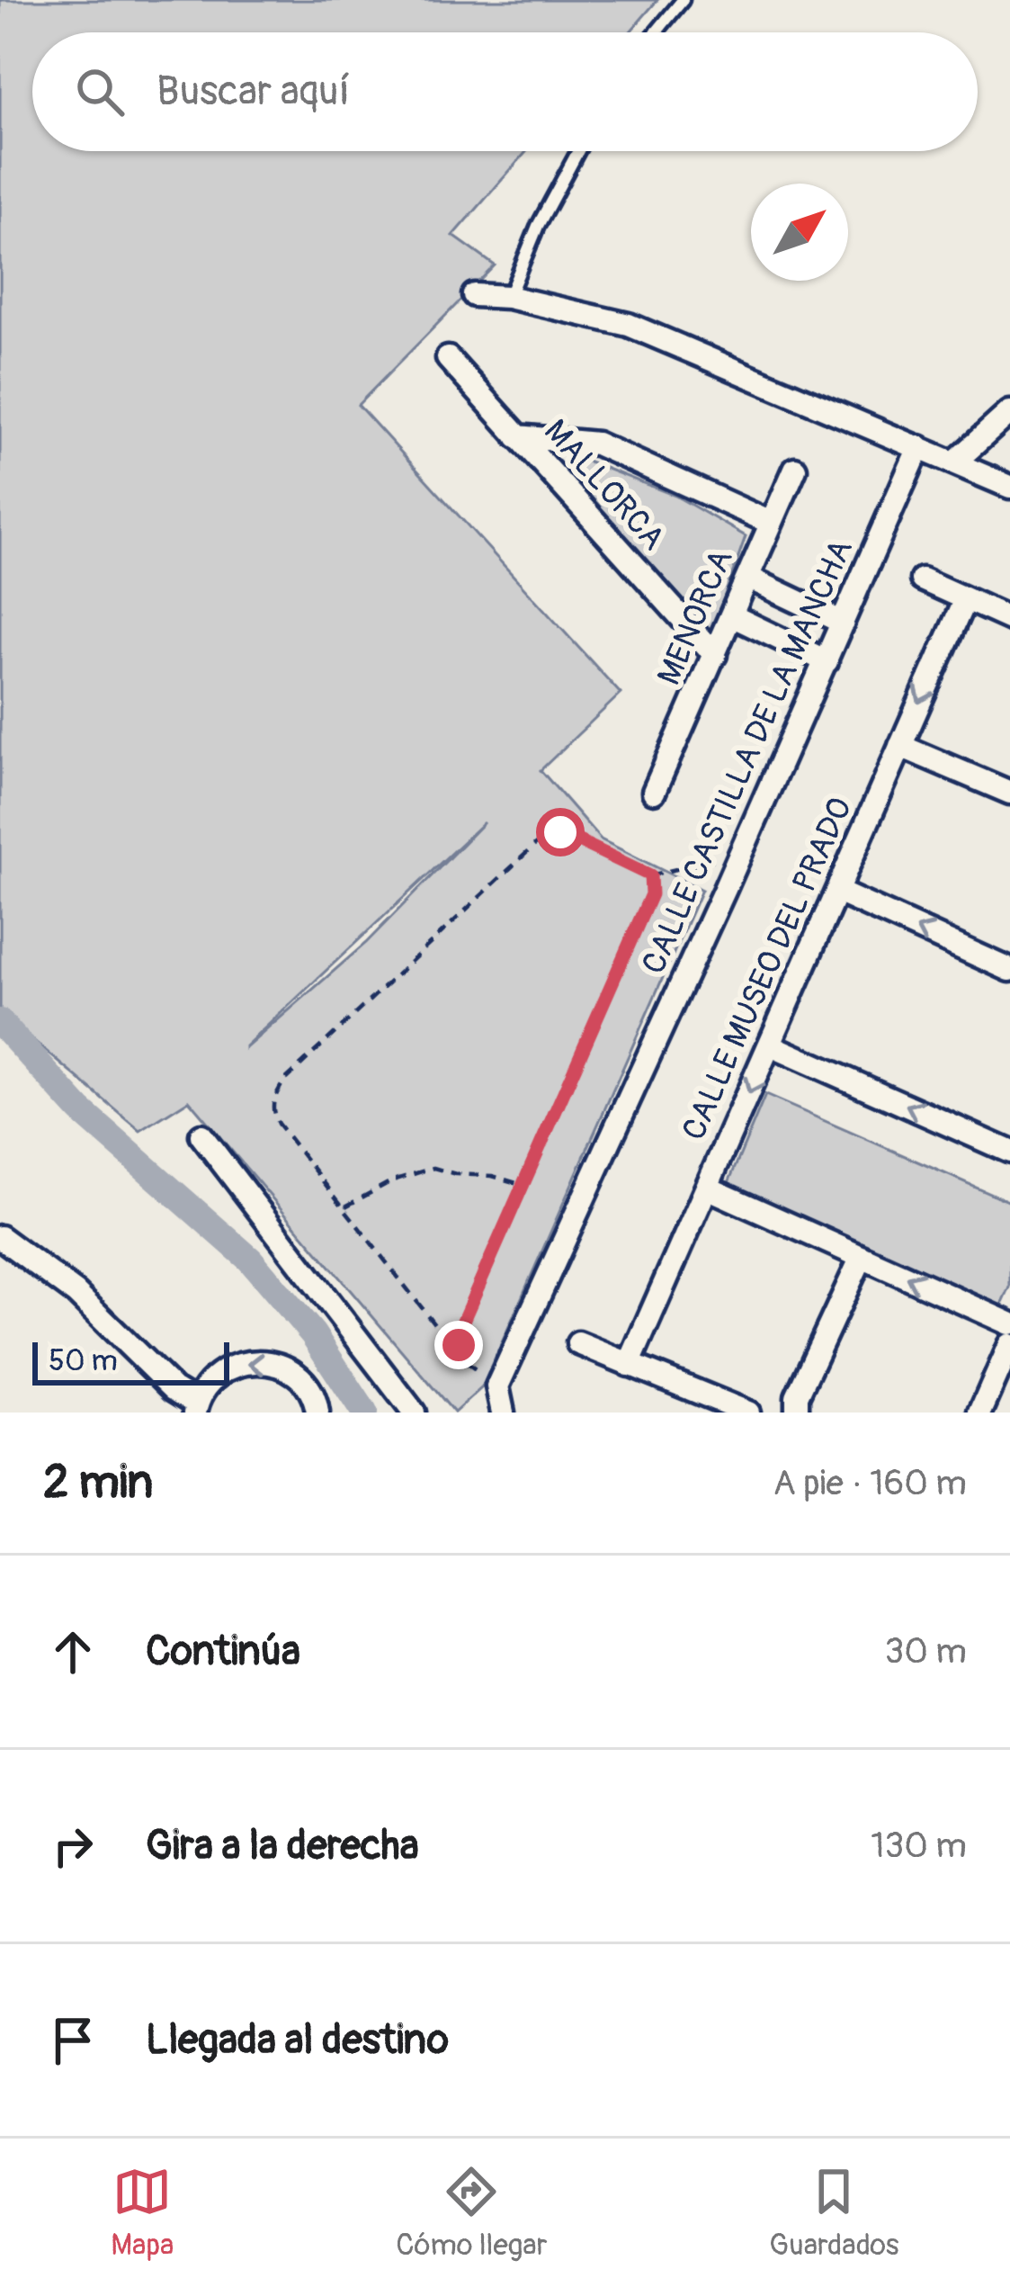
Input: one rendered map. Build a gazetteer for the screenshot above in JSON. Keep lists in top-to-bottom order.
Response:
{
  "streets": {
    "street": [
      "MALLORCA",
      "MENORCA",
      "CALLE CASTILLA DE LA MANCHA",
      "CALLE MUSEO DEL PRADO"
    ]
  },
  "crossings": [
    ["MALLORCA", "MENORCA"]
  ],
  "one_way": ["CALLE MUSEO DEL PRADO"],
  "scale_bar": "50 m",
  "north": "top right",
  "page": {
    "search": "Buscar aquí",
    "scale": "50 m",
    "heading": ["2 min", "A pie · 160 m"],
    "list": [
      ["Continúa", "30 m"],
      ["Gira a la derecha", "130 m"],
      "Llegada al destino"
    ],
    "nav": ["Mapa", "Cómo llegar", "Guardados"]
  }
}
